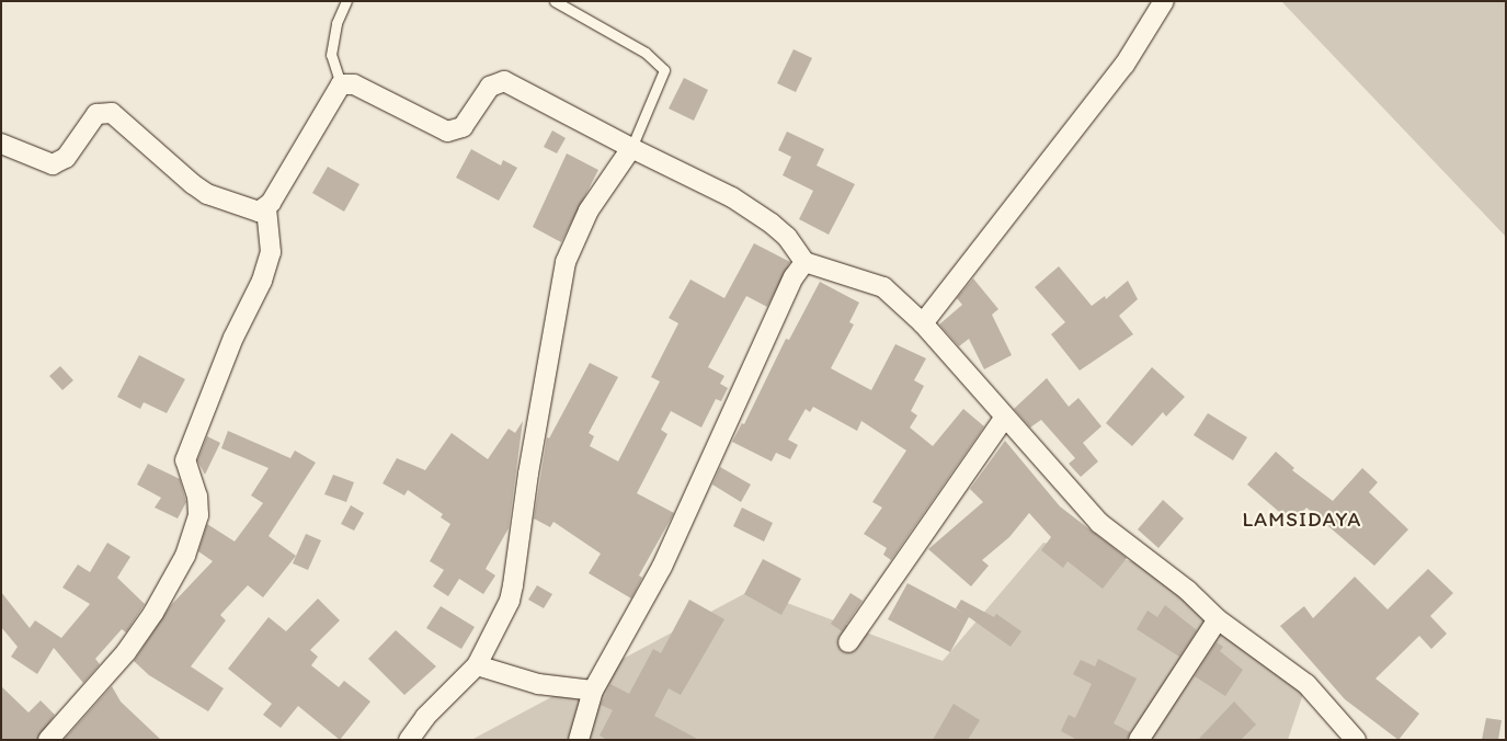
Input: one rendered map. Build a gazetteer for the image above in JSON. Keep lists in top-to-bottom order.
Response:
{
  "districts": ["LAMSIDAYA"]
}
